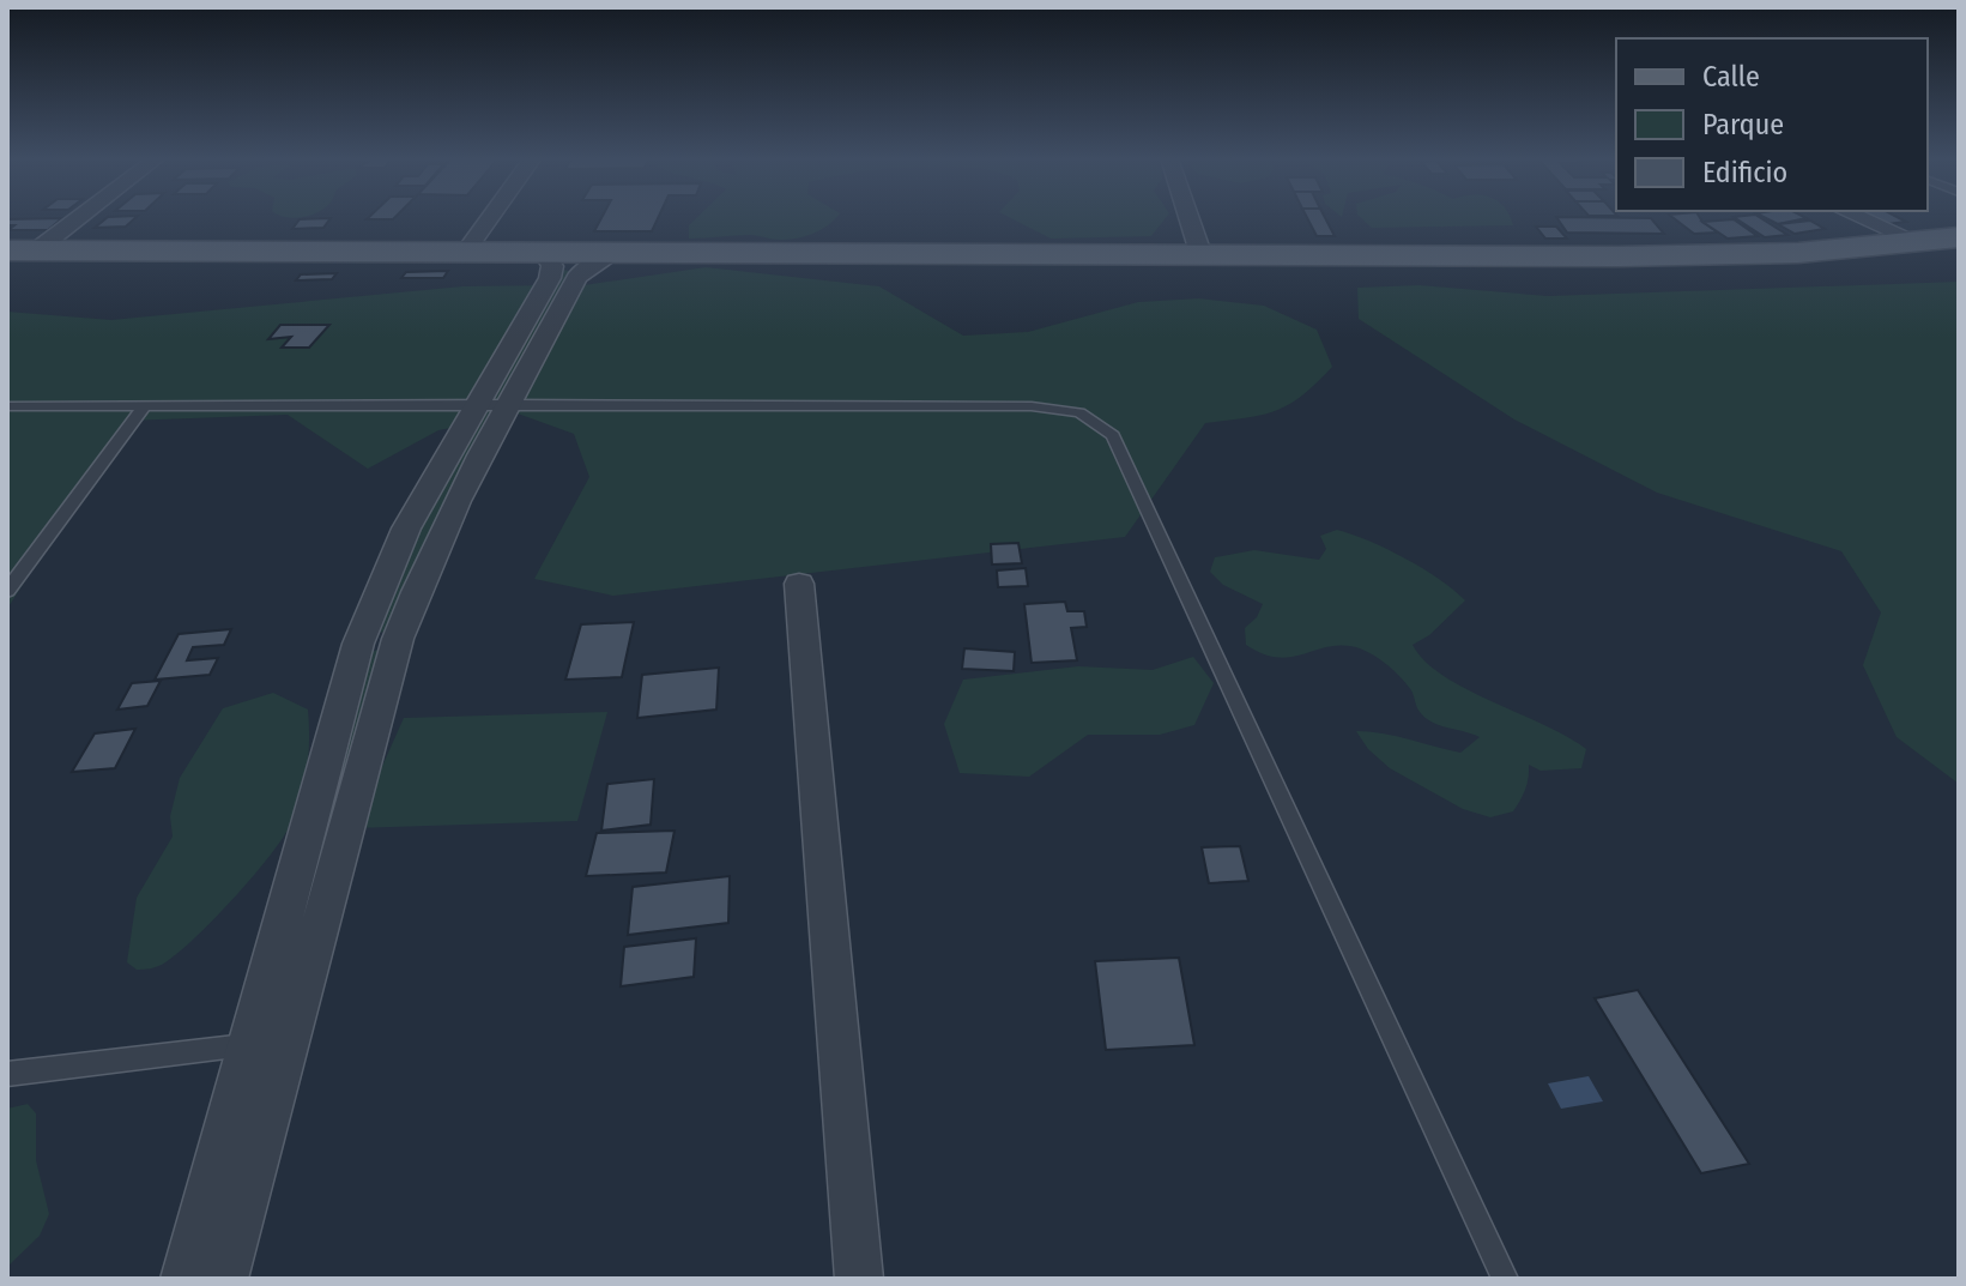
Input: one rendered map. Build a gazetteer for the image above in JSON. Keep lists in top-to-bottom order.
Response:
{
  "legend": ["Calle", "Parque", "Edificio"]
}
